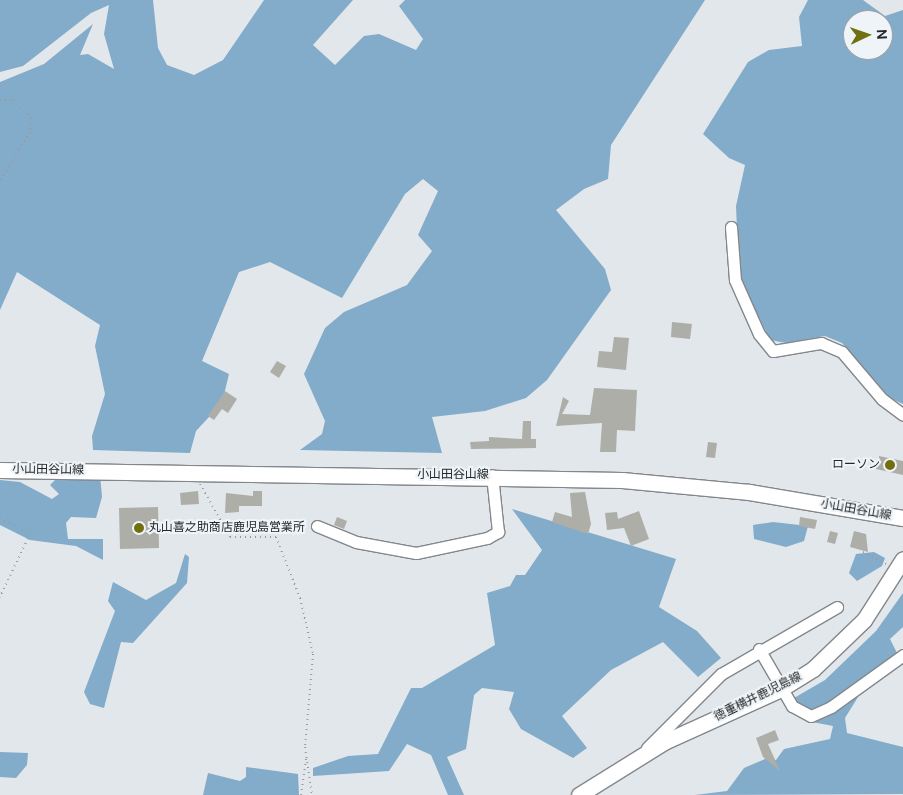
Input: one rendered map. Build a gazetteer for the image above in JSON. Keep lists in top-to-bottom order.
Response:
{
  "streets": {
    "main road": ["小山田谷山線", "徳重横井鹿児島線"]
  },
  "places": ["ローソン", "丸山喜之助商店鹿児島営業所"],
  "north": "right"
}
